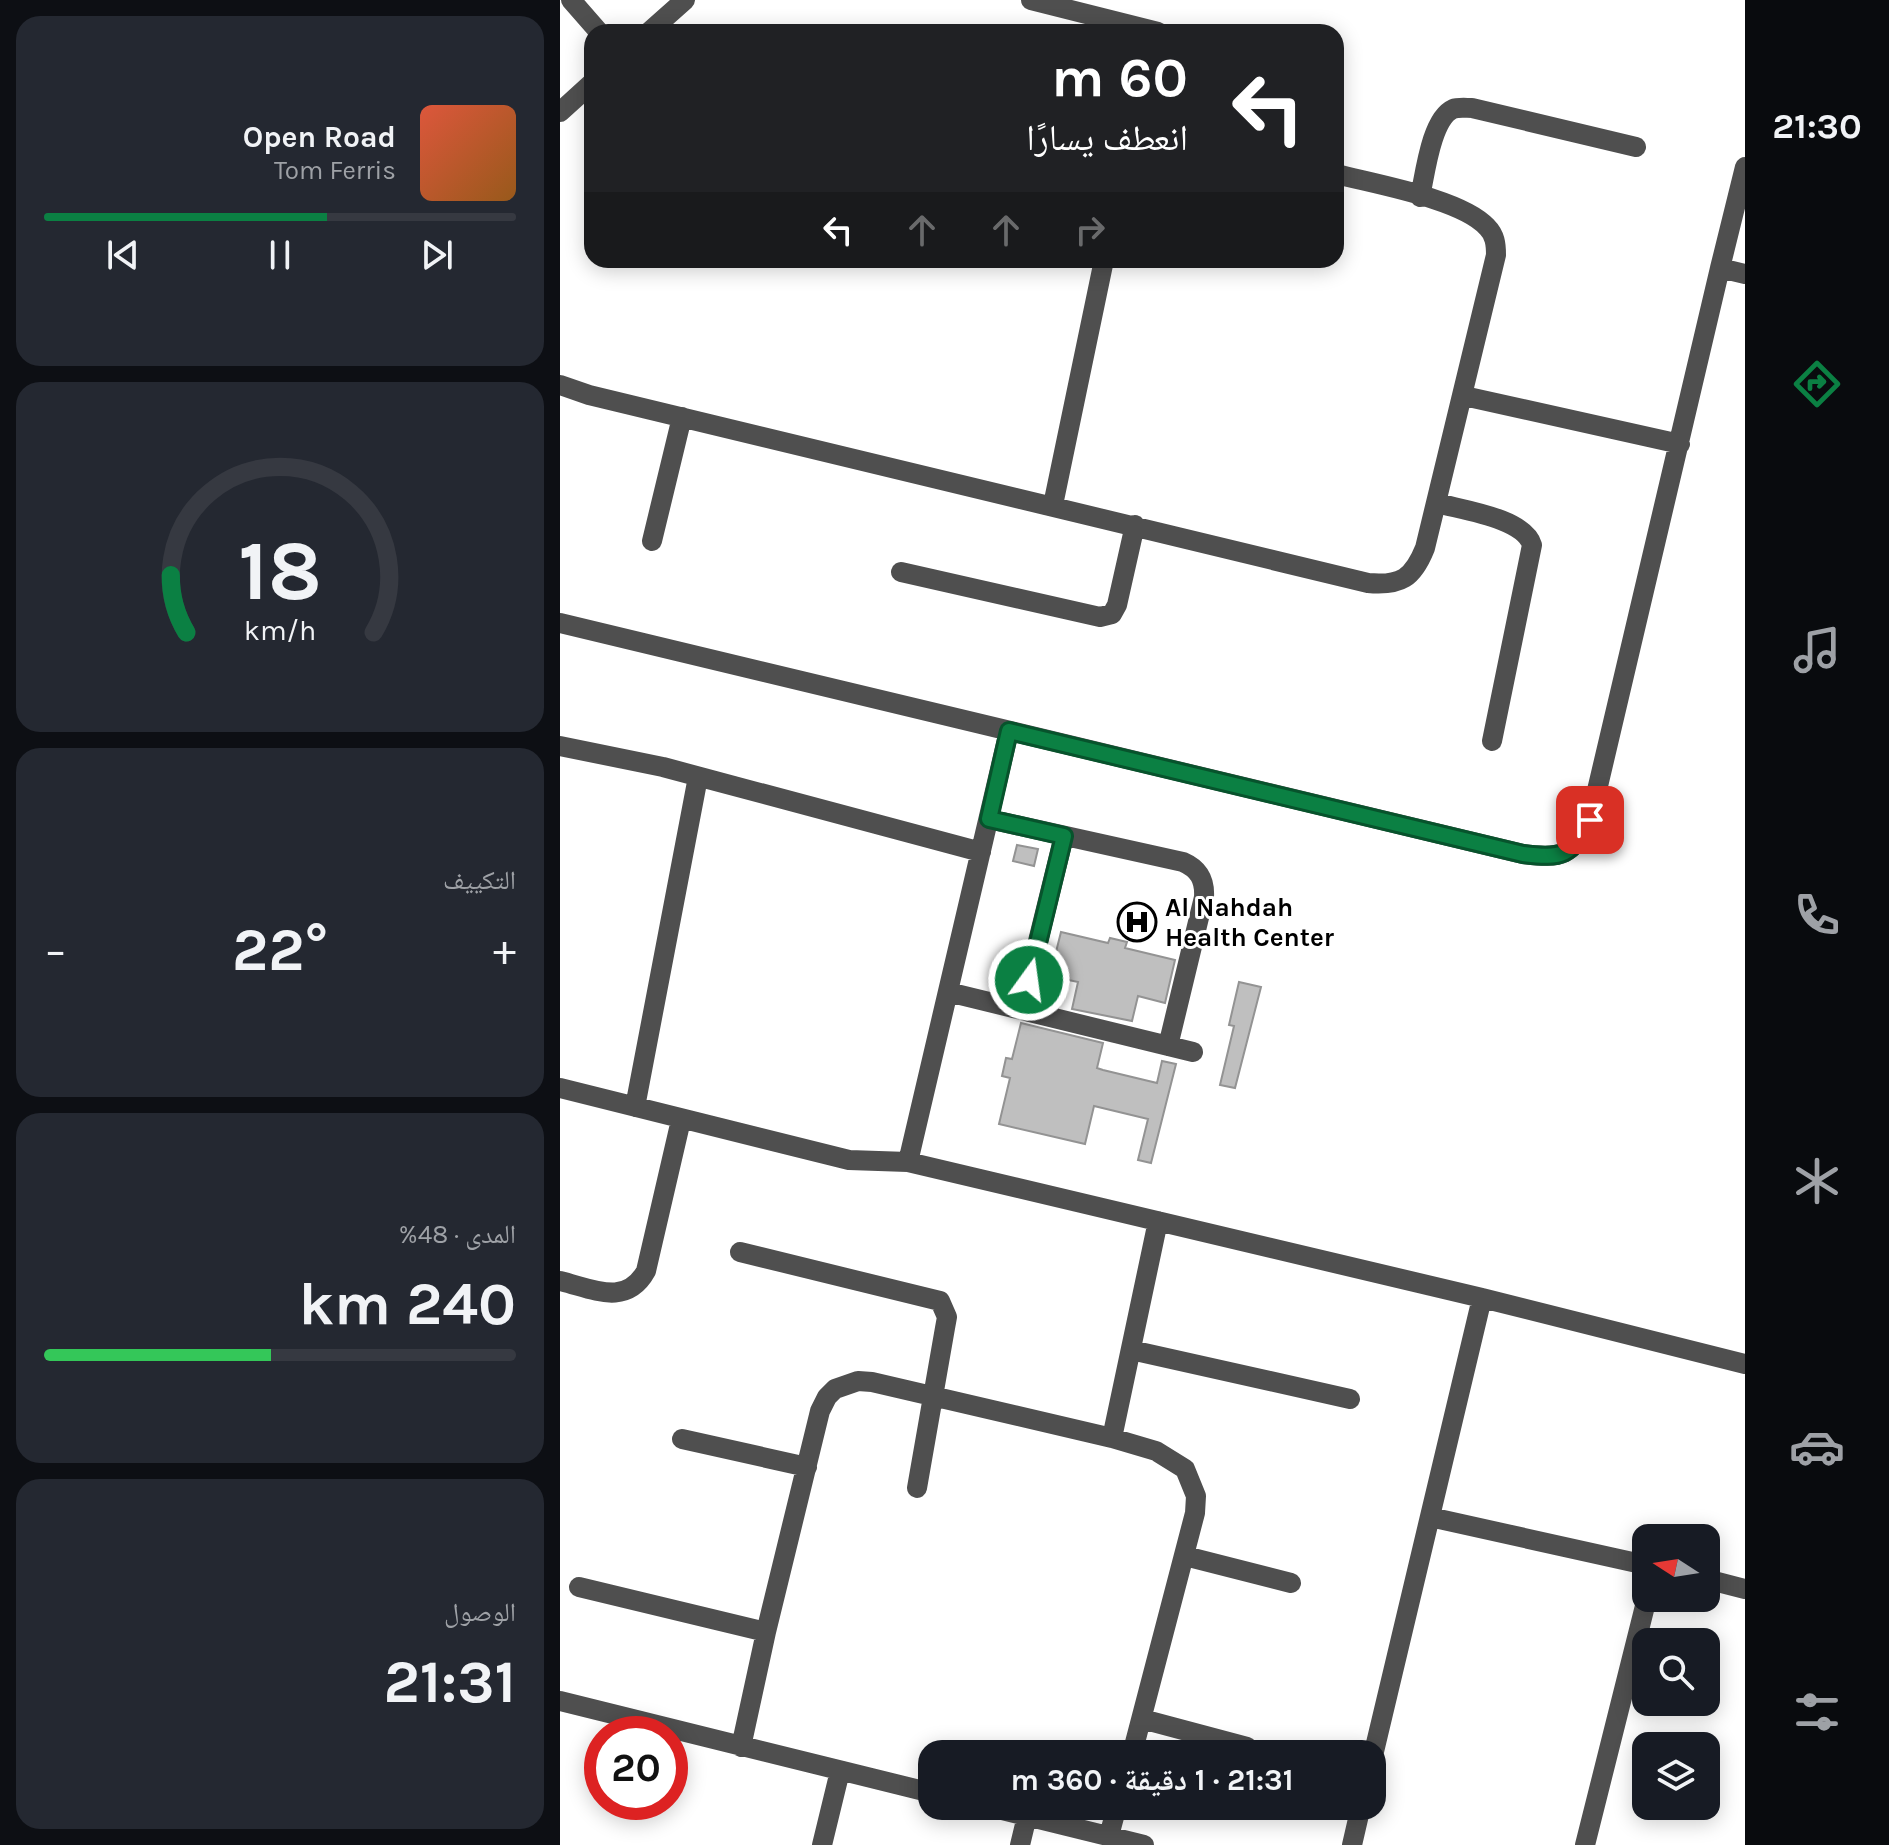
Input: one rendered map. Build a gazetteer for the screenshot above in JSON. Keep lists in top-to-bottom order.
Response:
{
  "places": {
    "hospital": ["Al Nahdah Health Center"]
  },
  "north": "left",
  "page": {
    "tabs": "21:30",
    "turn": ["60 m", "انعطف يسارًا"],
    "song": ["Open Road", "Tom Ferris"],
    "tile": [
      "التكييف",
      ["المدى · 48%", "240 km"],
      ["الوصول", "21:31"]
    ],
    "heat": ["−", "22°", "+"],
    "limit": "20",
    "trip": "21:31 · 1 دقيقة · 360 m",
    "gauge": ["18", "km/h"]
  }
}
